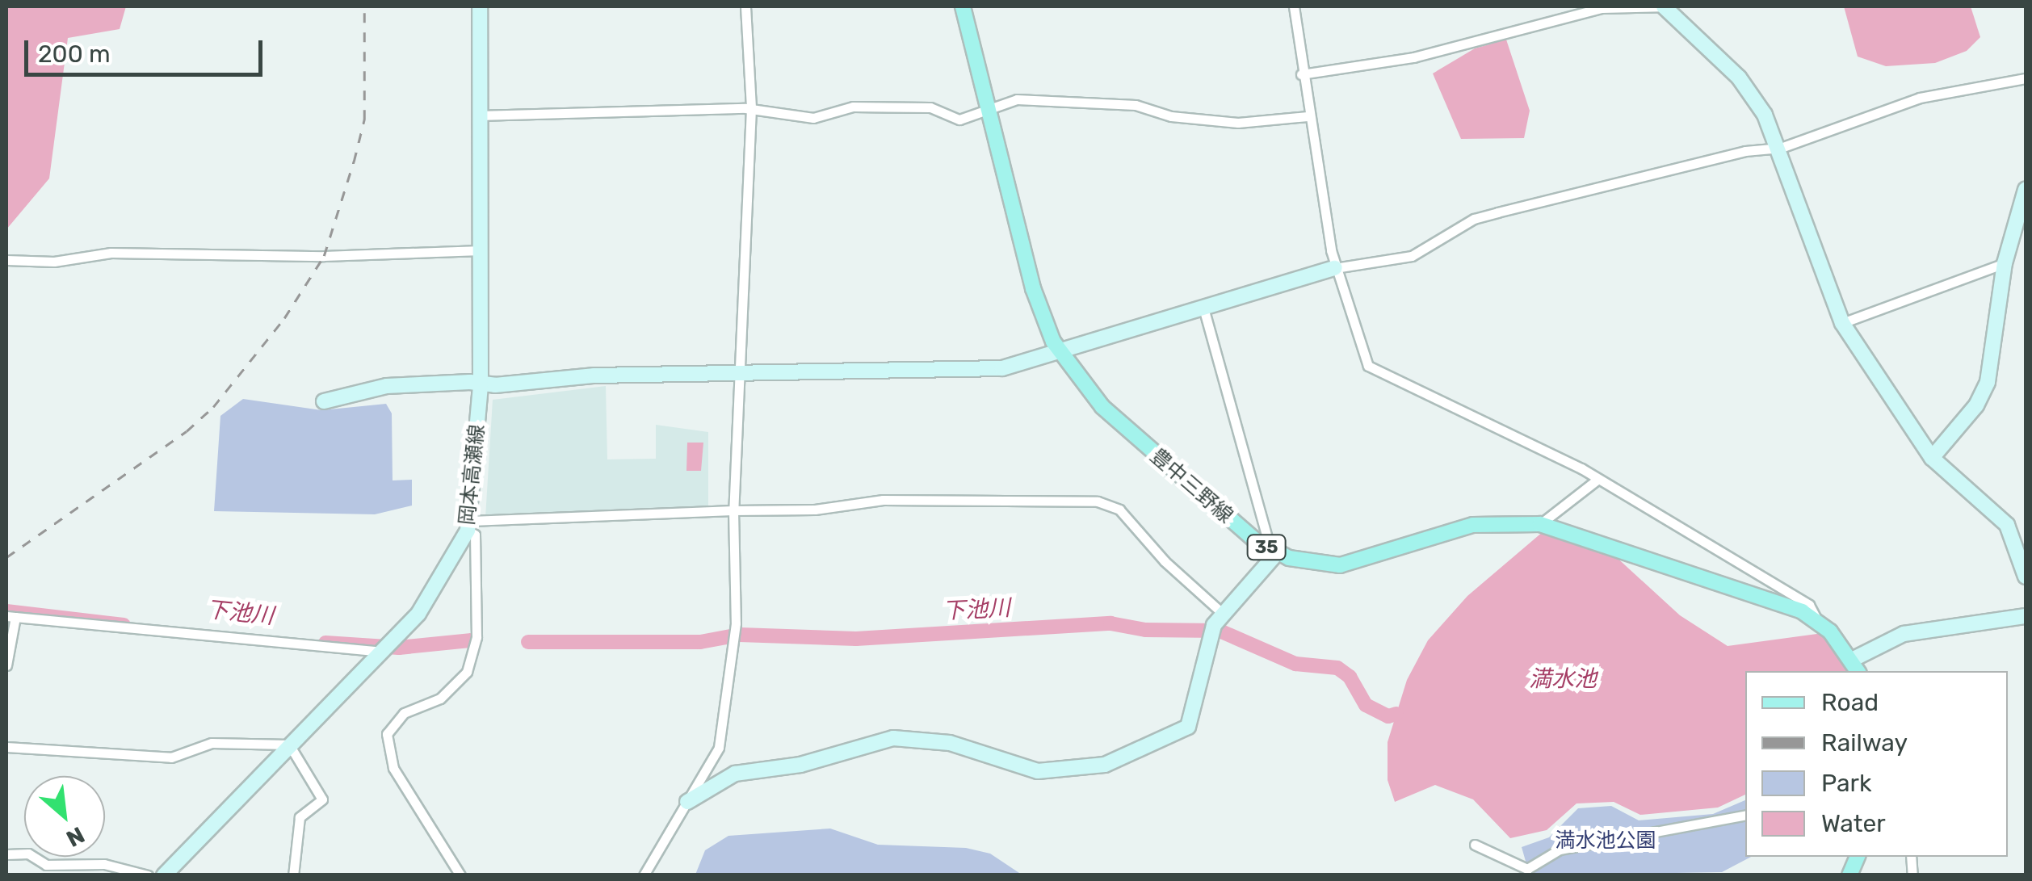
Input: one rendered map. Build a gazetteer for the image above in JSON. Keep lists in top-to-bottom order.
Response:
{
  "streets": {
    "main road": ["豊中三野線", "35"],
    "street": ["岡本高瀬線"]
  },
  "water": ["下池川", "満水池"],
  "parks": ["満水池公園"],
  "legend": [
    "Road",
    "Railway",
    "Park",
    "Water"
  ],
  "scale_bar": "200 m",
  "north": "bottom right"
}
